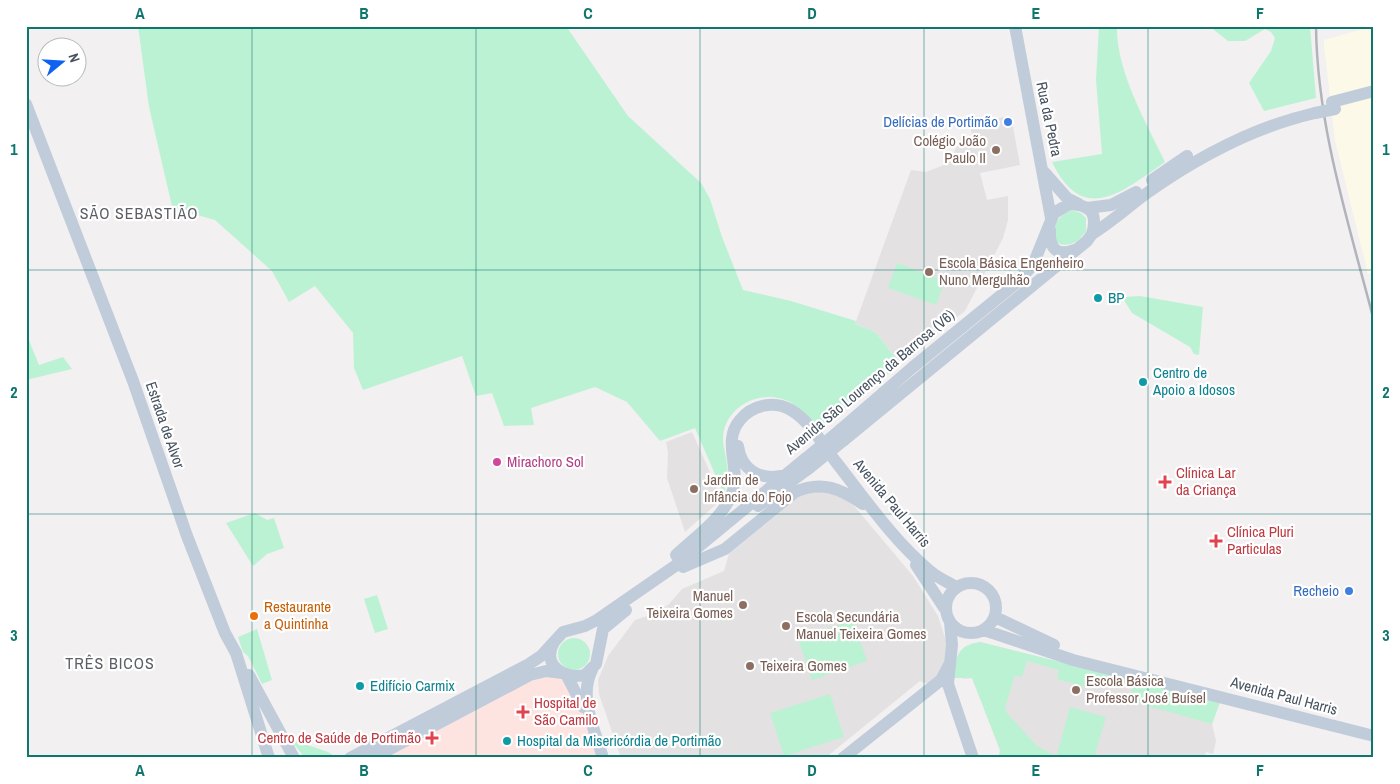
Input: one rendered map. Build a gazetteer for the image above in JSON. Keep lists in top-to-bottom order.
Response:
{
  "streets": {
    "main road": [
      "Rua da Pedra",
      "Avenida São Lourenço da Barrosa (V6)",
      "Estrada de Alvor",
      "Avenida Paul Harris"
    ]
  },
  "crossings": [
    ["Rua da Pedra", "Avenida São Lourenço da Barrosa (V6)"],
    ["Avenida São Lourenço da Barrosa (V6)", "Avenida Paul Harris"]
  ],
  "districts": ["SÃO SEBASTIÃO", "TRÊS BICOS"],
  "places": {
    "other": [
      "Delícias de Portimão",
      "Colégio João Paulo II",
      "Escola Básica Engenheiro Nuno Mergulhão",
      "BP",
      "Centro de Apoio a Idosos",
      "Mirachoro Sol",
      "Jardim de Infância do Fojo",
      "Recheio",
      "Manuel Teixeira Gomes",
      "Restaurante a Quintinha",
      "Escola Secundária Manuel Teixeira Gomes",
      "Teixeira Gomes",
      "Edifício Carmix",
      "Escola Básica Professor José Buísel",
      "Hospital da Misericórdia de Portimão"
    ],
    "health": [
      "Clínica Lar da Criança",
      "Clínica Pluri Particulas",
      "Hospital de São Camilo",
      "Centro de Saúde de Portimão"
    ]
  },
  "north": "right",
  "grid": {
    "columns": [
      "A",
      "B",
      "C",
      "D",
      "E",
      "F"
    ],
    "rows": ["1", "2", "3"]
  }
}
